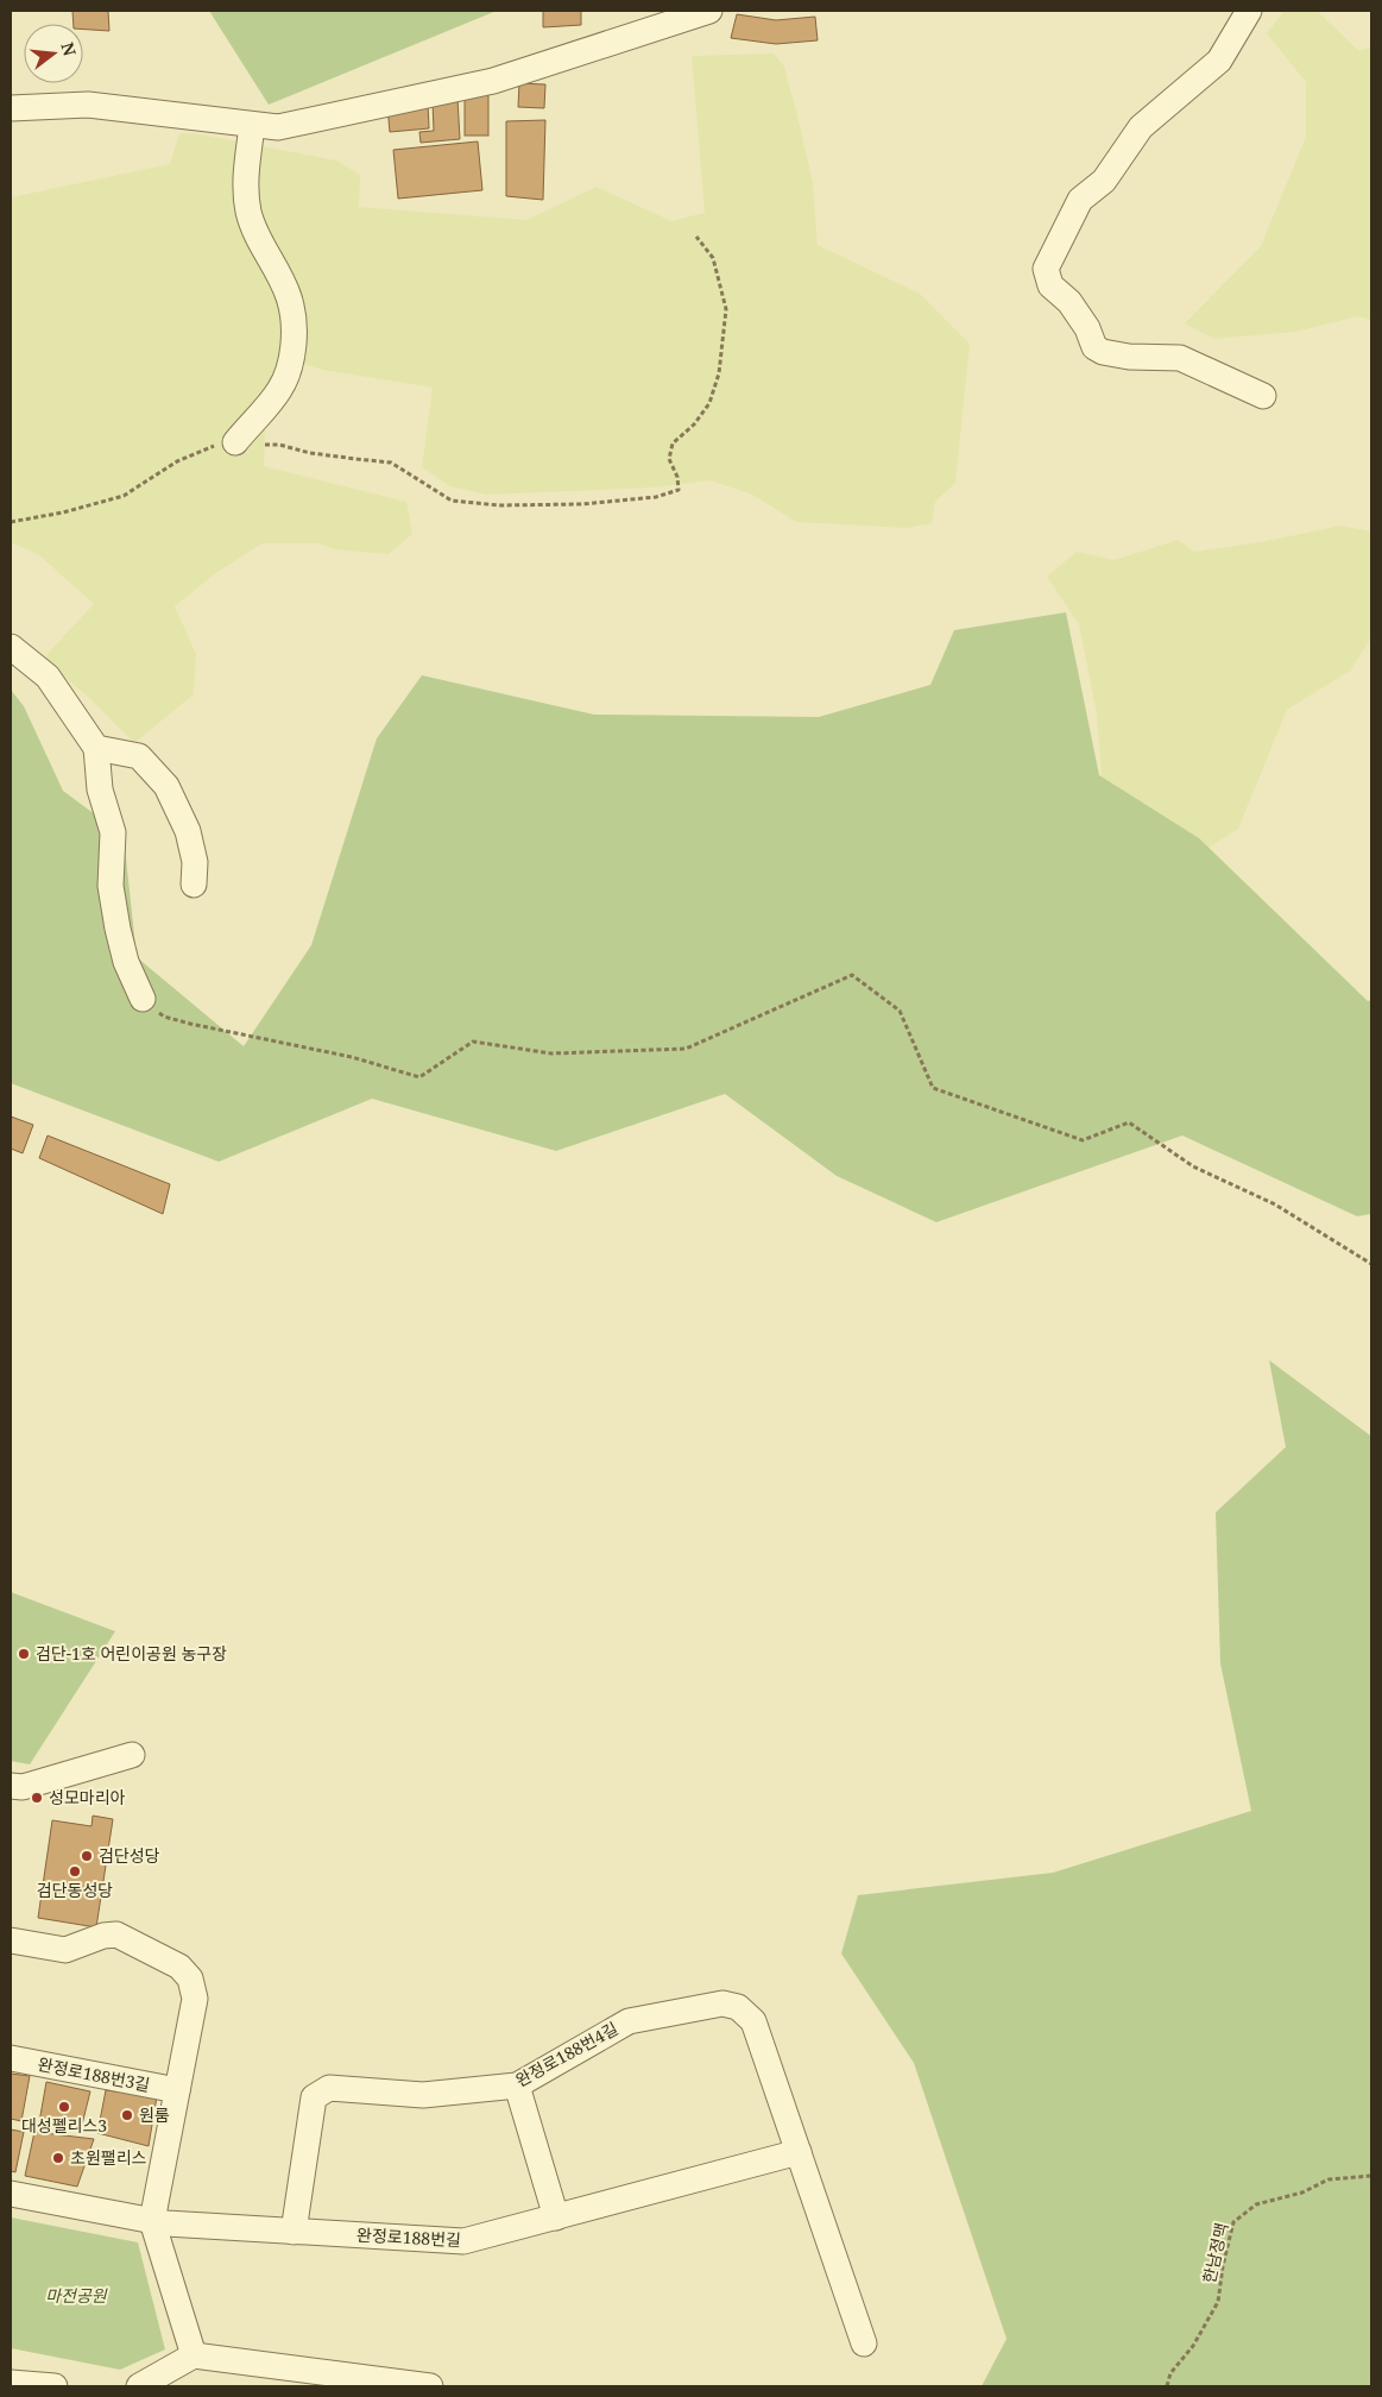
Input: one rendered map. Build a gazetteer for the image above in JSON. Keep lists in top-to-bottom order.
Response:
{
  "streets": {
    "street": ["완정로188번4길", "완정로188번3길", "완정로188번길"],
    "path": ["한남정맥"]
  },
  "crossings": [
    ["완정로188번4길", "완정로188번길"]
  ],
  "parks": ["마전공원"],
  "places": [
    "검단-1호 어린이공원 농구장",
    "성모마리아",
    "검단성당",
    "검단동성당",
    "대성펠리스3",
    "원룸",
    "초원팰리스"
  ],
  "north": "right"
}
